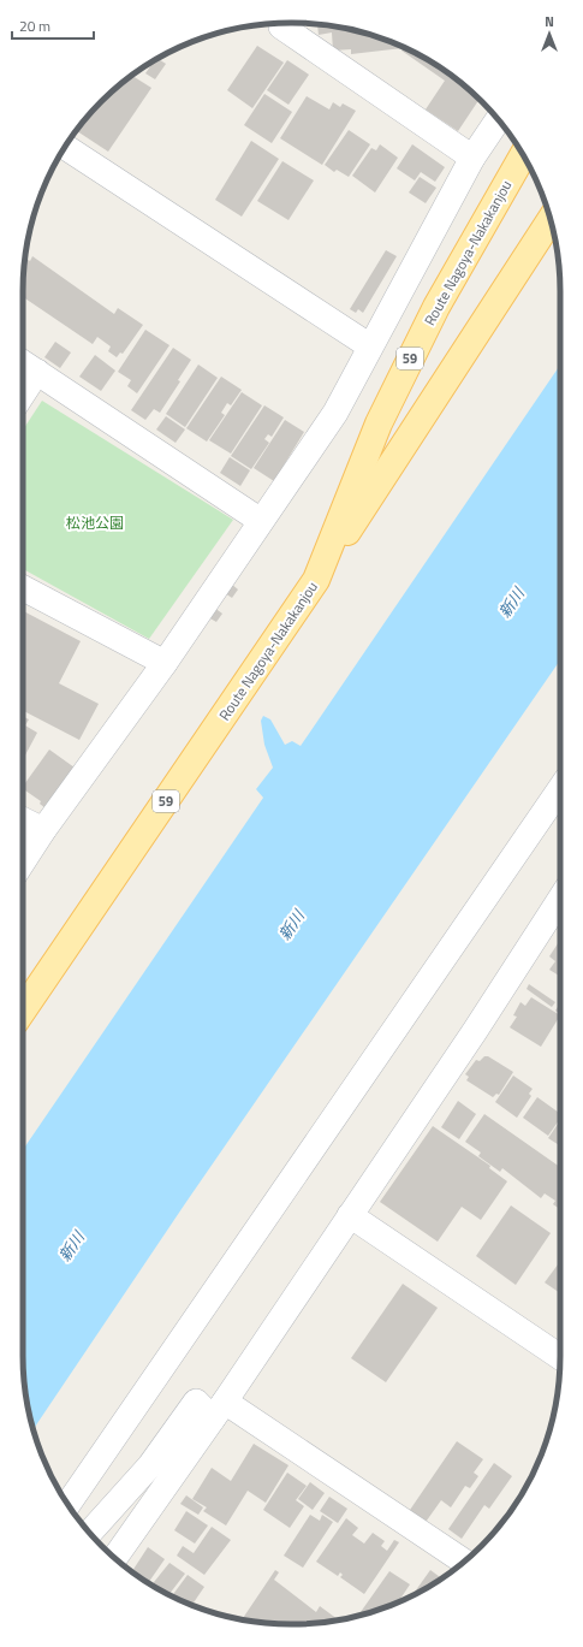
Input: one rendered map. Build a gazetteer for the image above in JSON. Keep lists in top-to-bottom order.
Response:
{
  "streets": {
    "main road": ["Route Nagoya-Nakakanjou", "59"]
  },
  "water": ["新川"],
  "parks": ["松池公園"],
  "scale_bar": "20 m",
  "north": "top"
}
